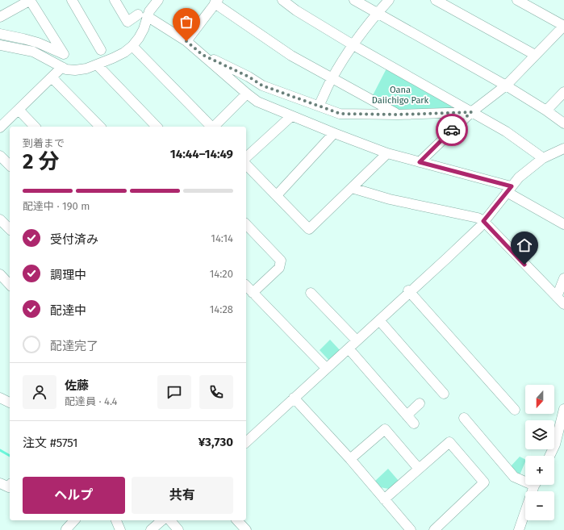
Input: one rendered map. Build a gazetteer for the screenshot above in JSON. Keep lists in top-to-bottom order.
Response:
{
  "parks": ["Oana Daiichigo Park"],
  "north": "bottom",
  "page": {
    "heading": ["2 分", "到着まで", "14:44–14:49"],
    "panel": [
      "佐藤",
      "配達員 · 4.4",
      "注文 #5751",
      "¥3,730"
    ],
    "bar": "配達中 · 190 m",
    "list": [
      ["受付済み", "14:14"],
      ["調理中", "14:20"],
      ["配達中", "14:28"],
      "配達完了"
    ],
    "map_buttons": ["+", "−"],
    "buttons": ["ヘルプ", "共有"]
  }
}
